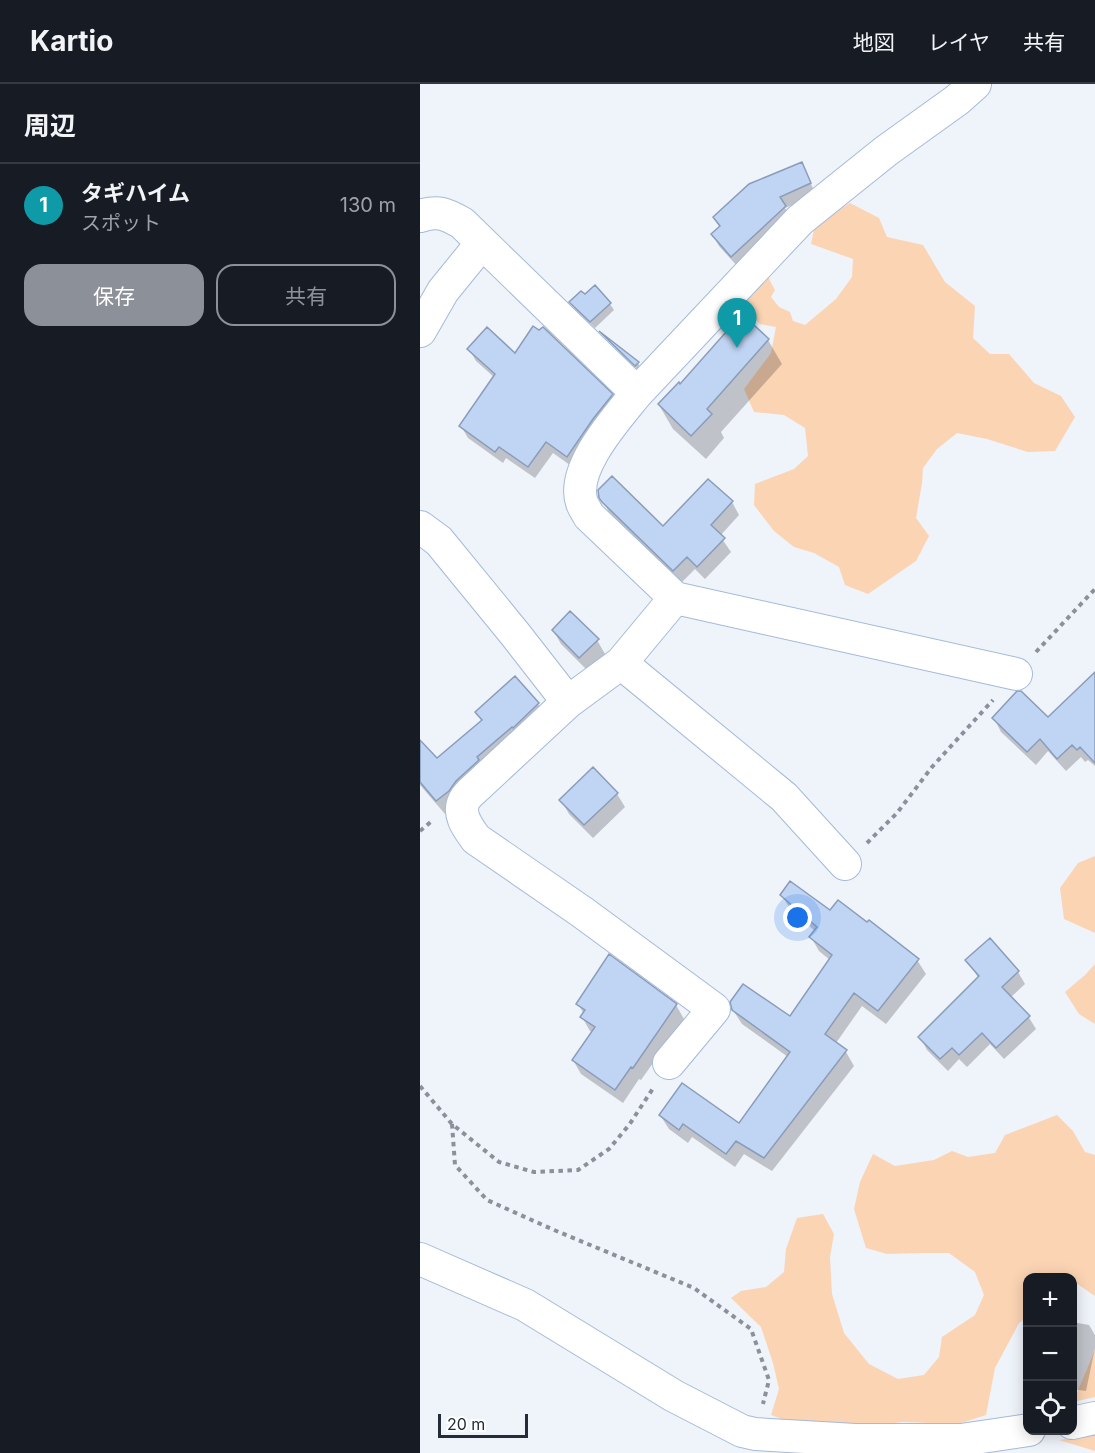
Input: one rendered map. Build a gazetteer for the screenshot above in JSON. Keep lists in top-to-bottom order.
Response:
{
  "scale_bar": "20 m",
  "page": {
    "header": "Kartio",
    "nav": ["地図", "レイヤ", "共有"],
    "heading": "周辺",
    "list": [
      {
        "mark": "1",
        "name": "タギハイム",
        "note": "スポット",
        "value": "130 m"
      }
    ],
    "buttons": ["保存", "共有"],
    "pins": "1",
    "map_buttons": ["+", "−"],
    "scale": "20 m"
  }
}
